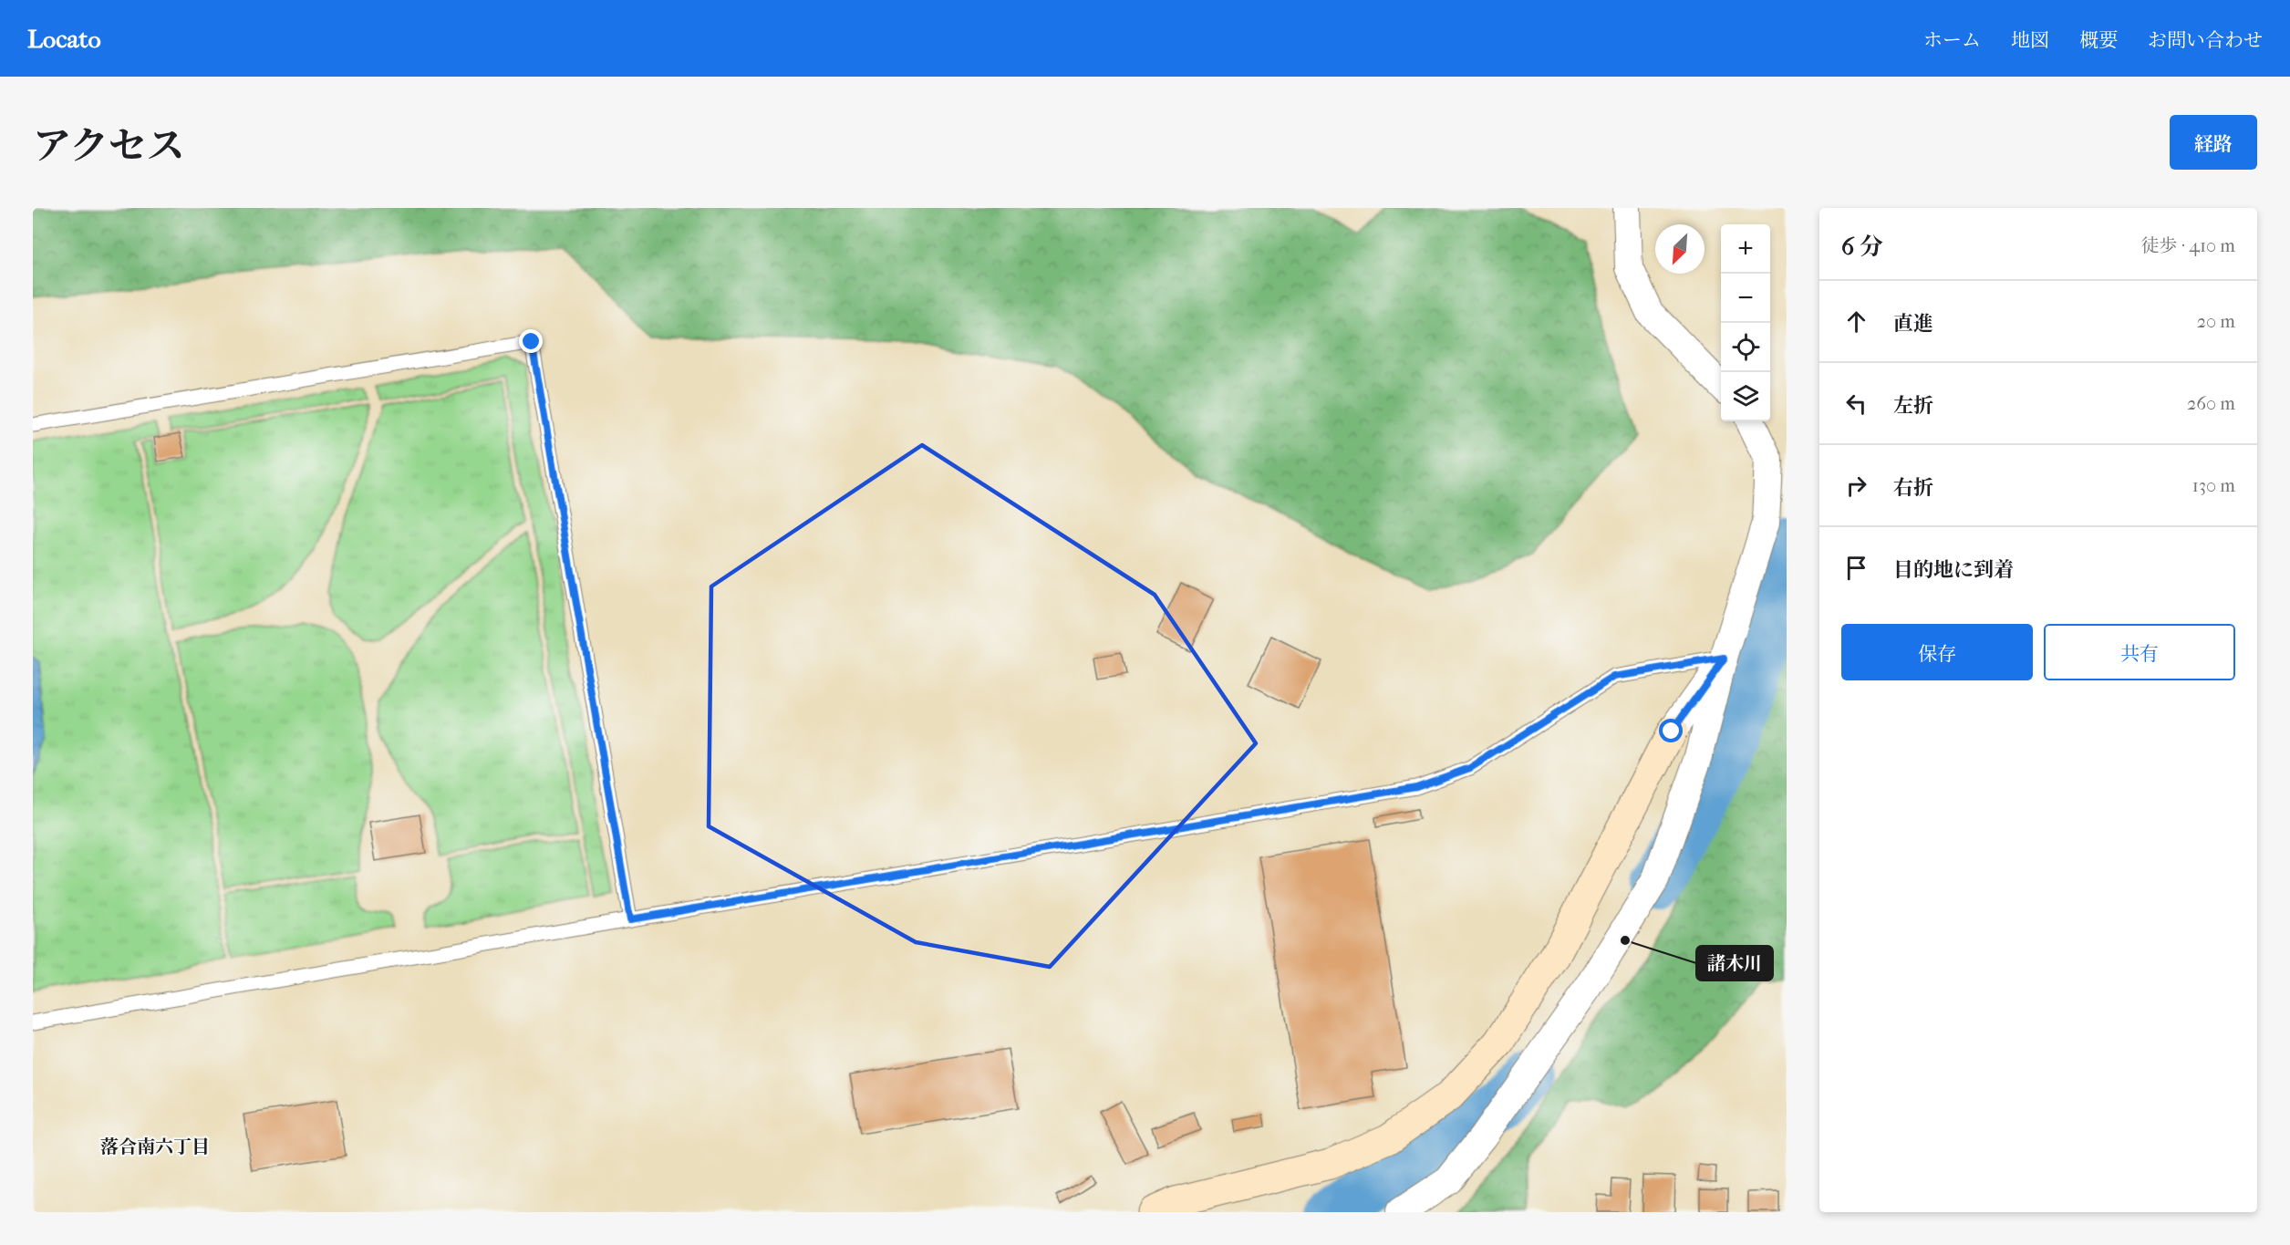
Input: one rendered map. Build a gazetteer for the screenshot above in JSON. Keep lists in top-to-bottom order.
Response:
{
  "districts": ["落合南六丁目"],
  "places": ["諸木川"],
  "north": "bottom left",
  "page": {
    "header": "Locato",
    "nav": [
      "ホーム",
      "地図",
      "概要",
      "お問い合わせ"
    ],
    "title": "アクセス",
    "buttons": [
      "経路",
      ["保存", "共有"]
    ],
    "heading": ["6 分", "徒歩 · 410 m"],
    "map_buttons": ["+", "−"],
    "list": [
      ["直進", "20 m"],
      ["左折", "260 m"],
      ["右折", "130 m"],
      "目的地に到着"
    ]
  }
}
